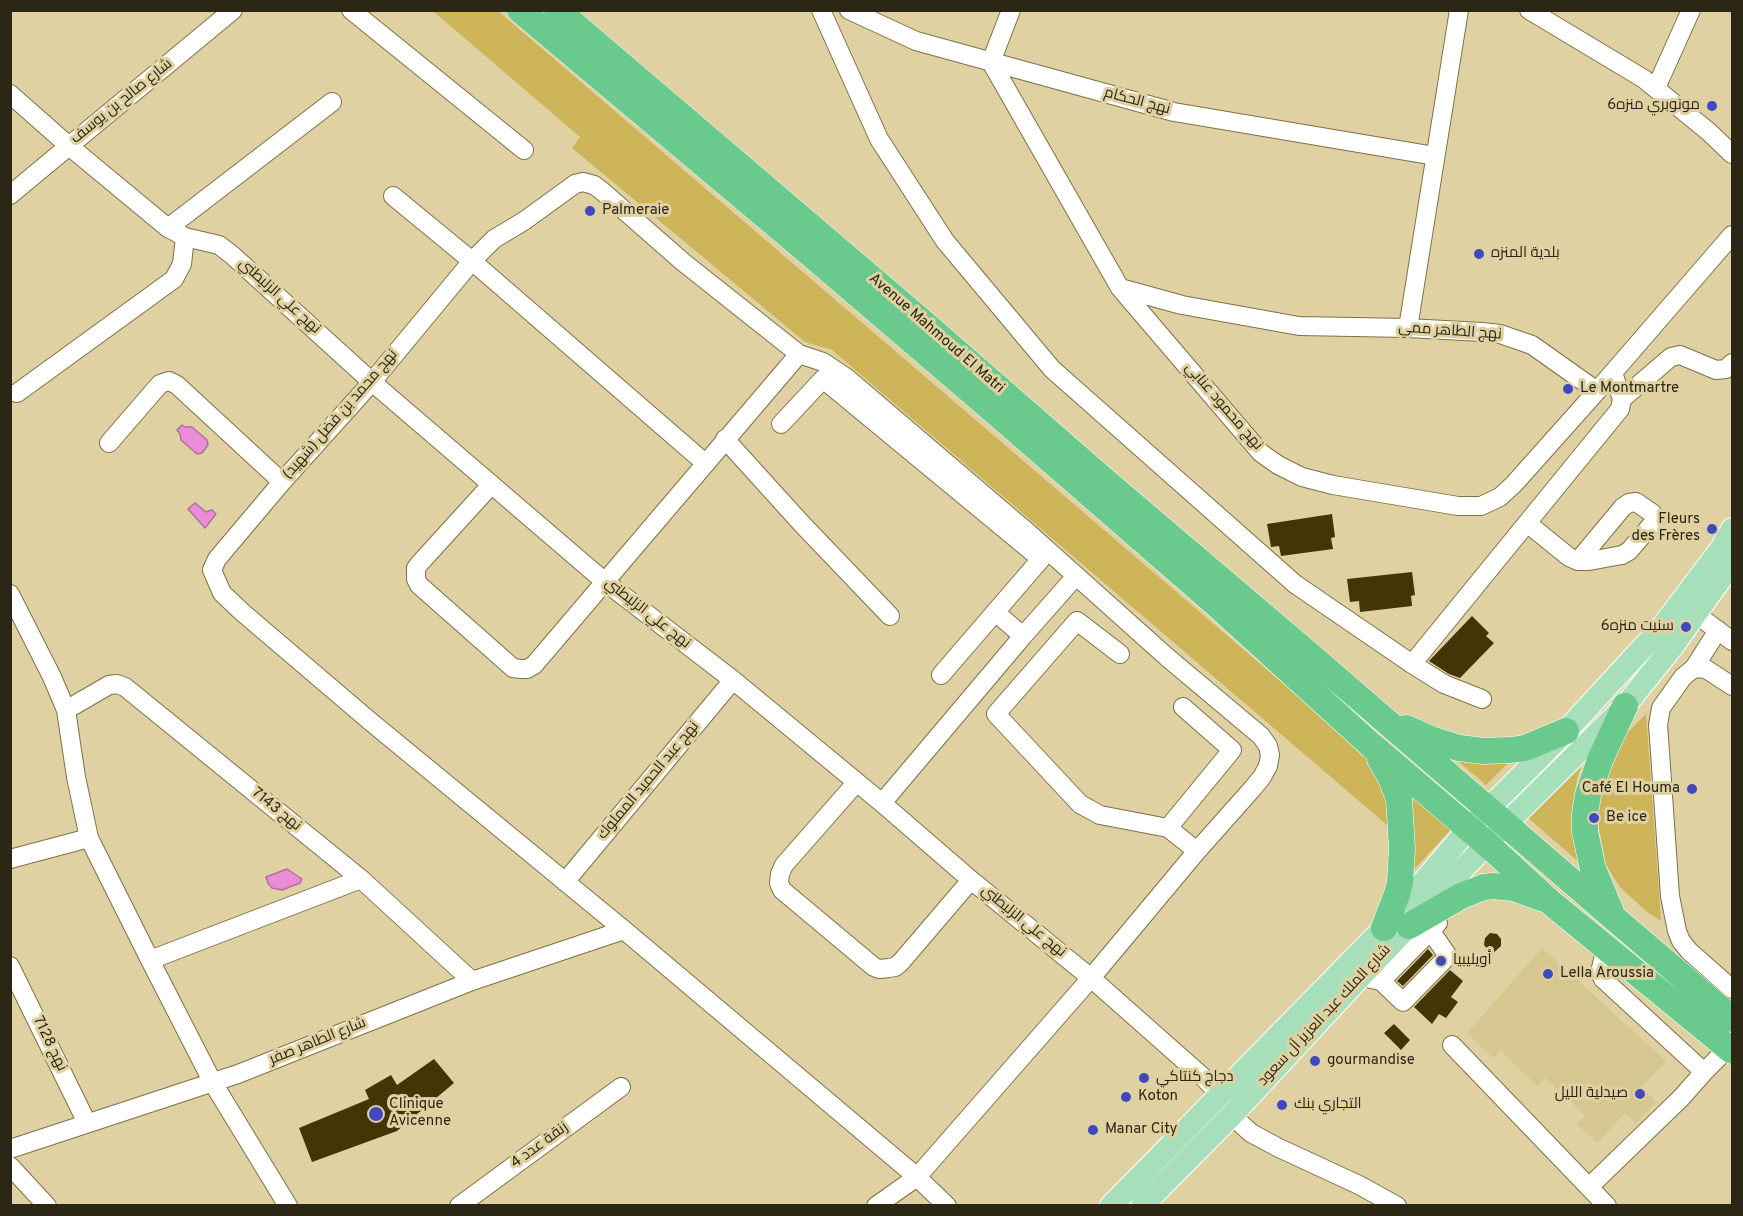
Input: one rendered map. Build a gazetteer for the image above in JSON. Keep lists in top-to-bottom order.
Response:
{
  "streets": {
    "highway": ["Avenue Mahmoud El Matri"],
    "main road": ["شارع الملك عبد العزيز آل سعود"],
    "street": [
      "شارع صالح بن يوسف",
      "نهج الحكام",
      "نهج علي الزليطني",
      "نهج الطاهر ممي",
      "نهج محمود عنابي",
      "نهج محمد بن فضل (شهيد)",
      "نهج عبد الحميد المملوك",
      "نهج 7143",
      "شارع الطاهر صفر",
      "نهج 7128",
      "زنقة عدد 4"
    ]
  },
  "crossings": [
    ["شارع صالح بن يوسف", "نهج علي الزليطني"],
    ["نهج الحكام", "نهج محمود عنابي"],
    ["نهج علي الزليطني", "نهج محمد بن فضل (شهيد)"],
    ["نهج علي الزليطني", "نهج عبد الحميد المملوك"],
    ["نهج علي الزليطني", "شارع الملك عبد العزيز آل سعود"],
    ["نهج الطاهر ممي", "نهج محمود عنابي"],
    ["Avenue Mahmoud El Matri", "شارع الملك عبد العزيز آل سعود"],
    ["نهج محمد بن فضل (شهيد)", "نهج عبد الحميد المملوك"],
    ["نهج 7143", "شارع الطاهر صفر"],
    ["شارع الطاهر صفر", "نهج 7128"]
  ],
  "places": [
    "مونوبري منزه6",
    "Palmeraie",
    "بلدية المنزه",
    "Le Montmartre",
    "Fleurs des Frères",
    "سنيت منزه6",
    "Café El Houma",
    "Be ice",
    "أويليبيا",
    "Lella Aroussia",
    "gourmandise",
    "دجاج كنتاكي",
    "صيدلية الليل",
    "Koton",
    "التجاري بنك",
    "Clinique Avicenne",
    "Manar City"
  ]
}
